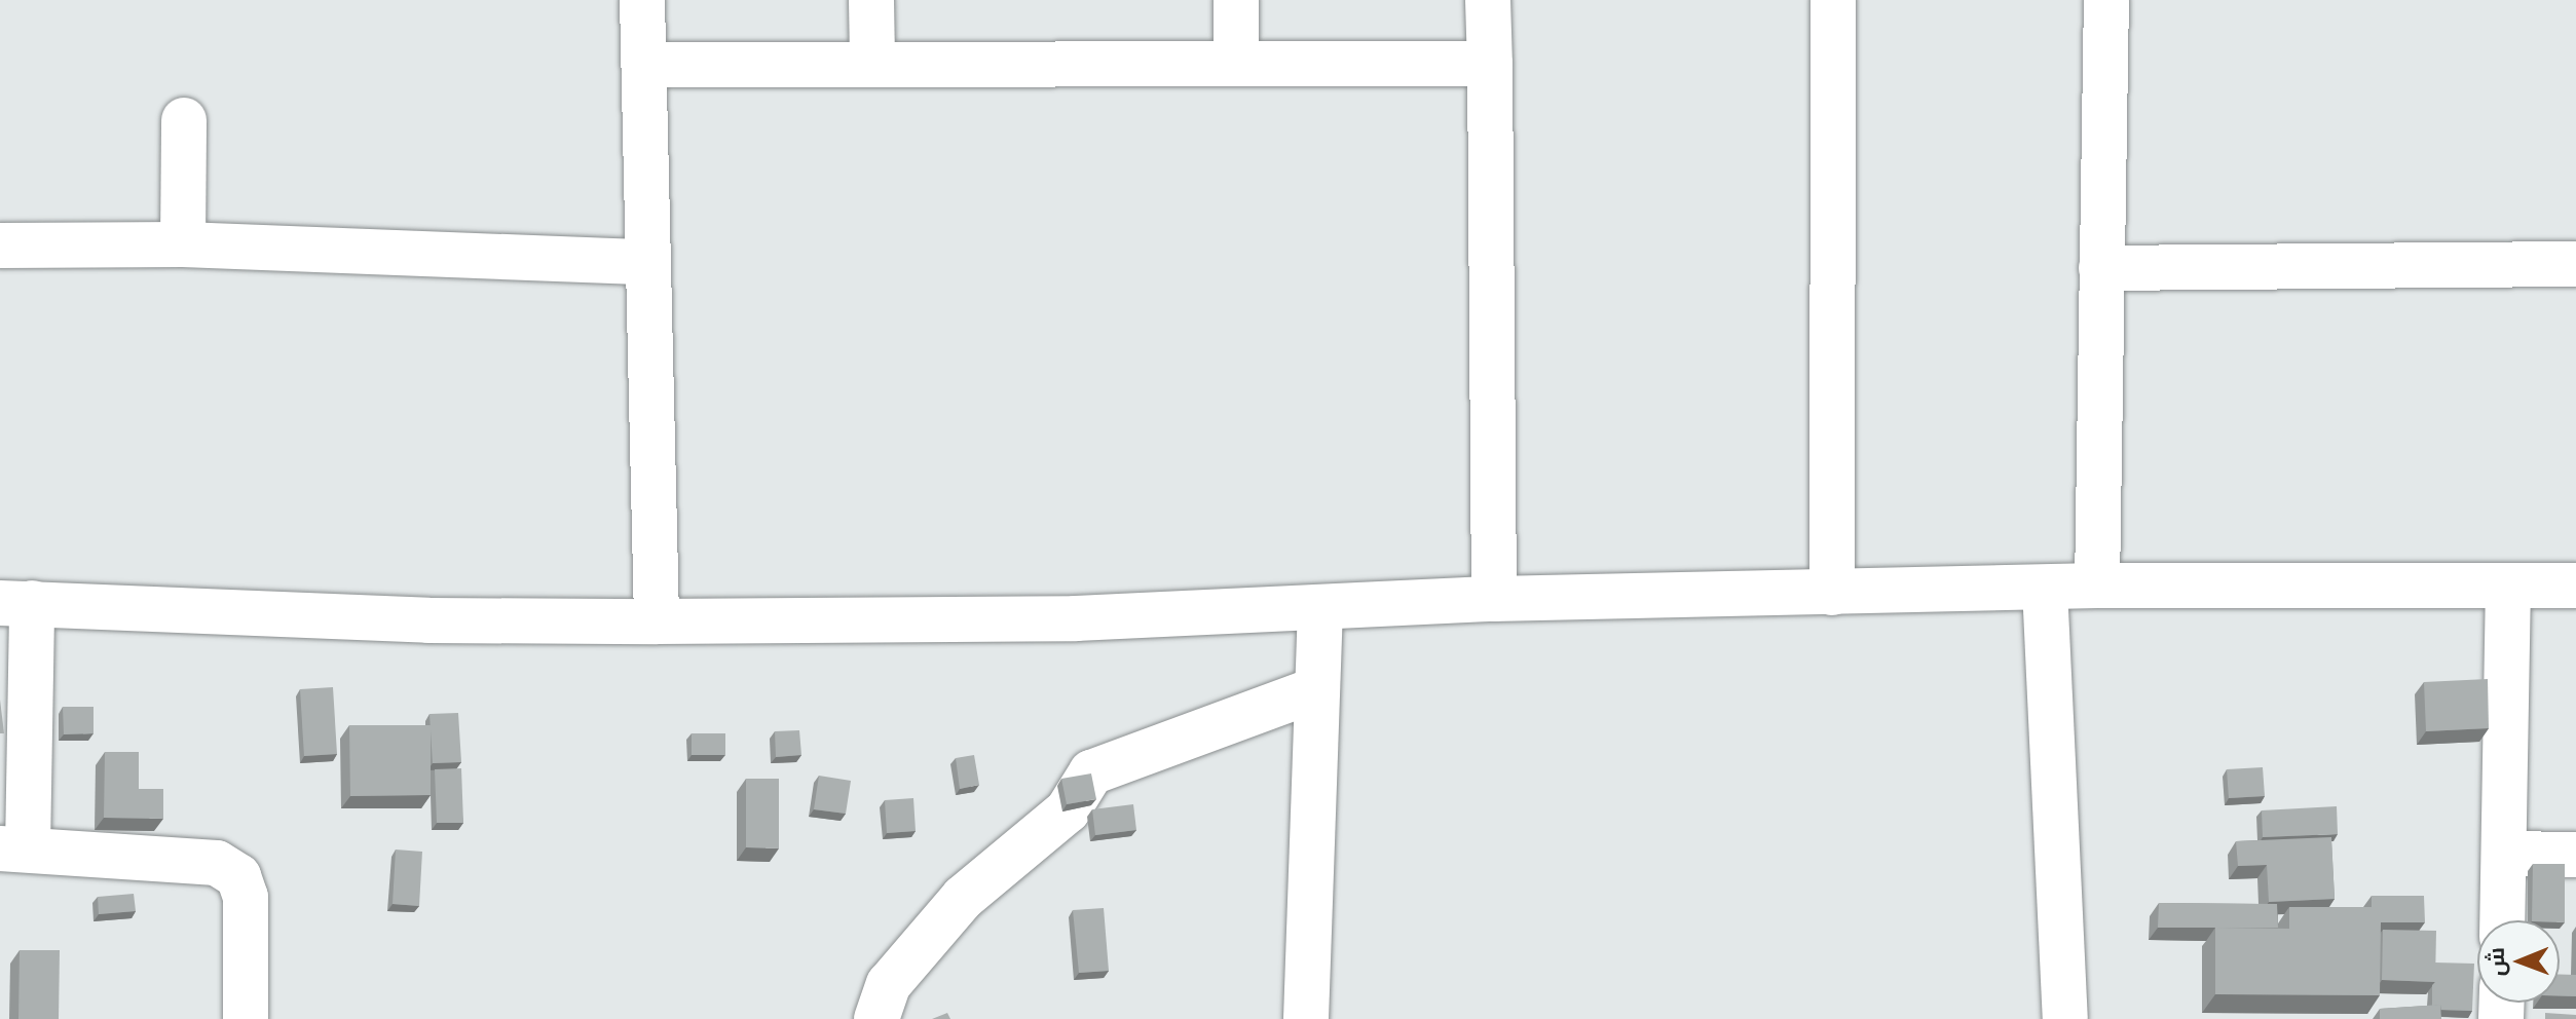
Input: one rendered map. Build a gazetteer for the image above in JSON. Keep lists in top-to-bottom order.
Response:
{
  "north": "left"
}
